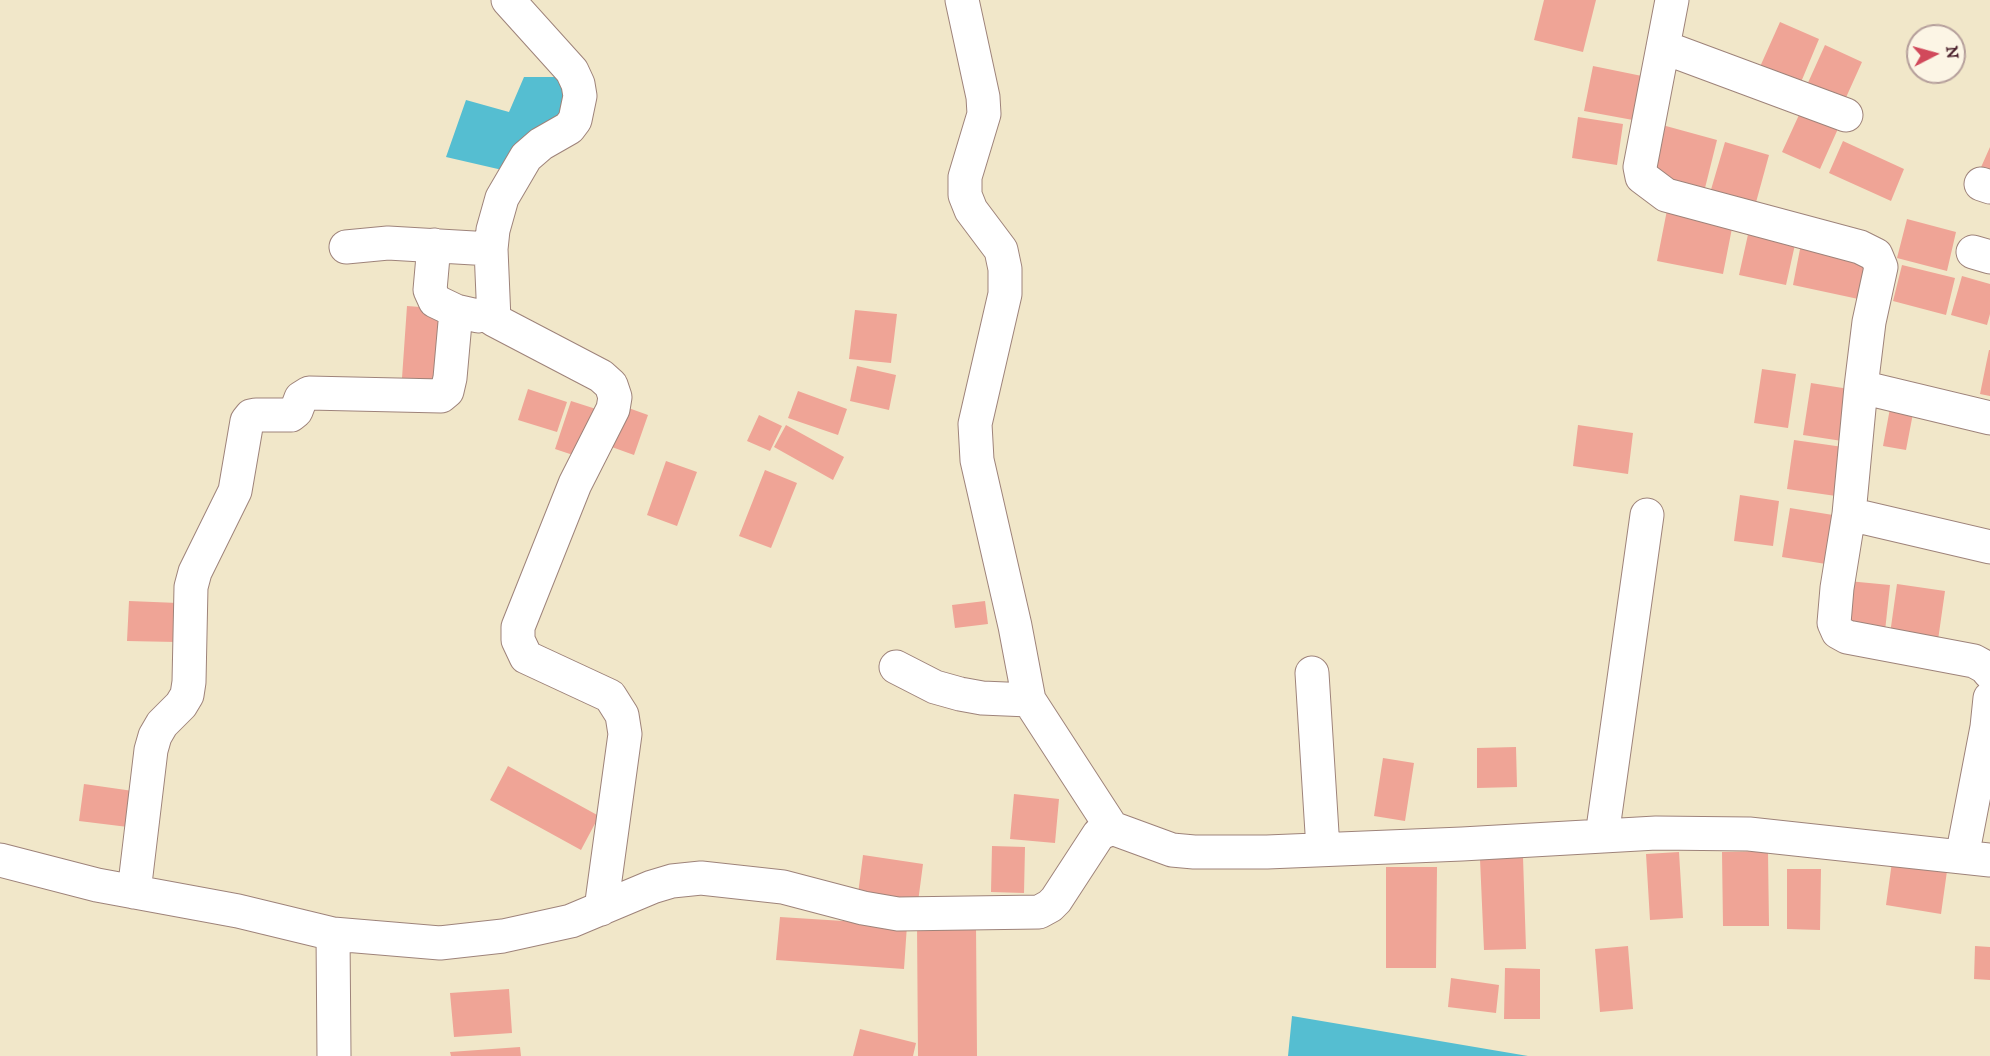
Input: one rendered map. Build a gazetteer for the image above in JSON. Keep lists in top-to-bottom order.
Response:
{
  "north": "right"
}
